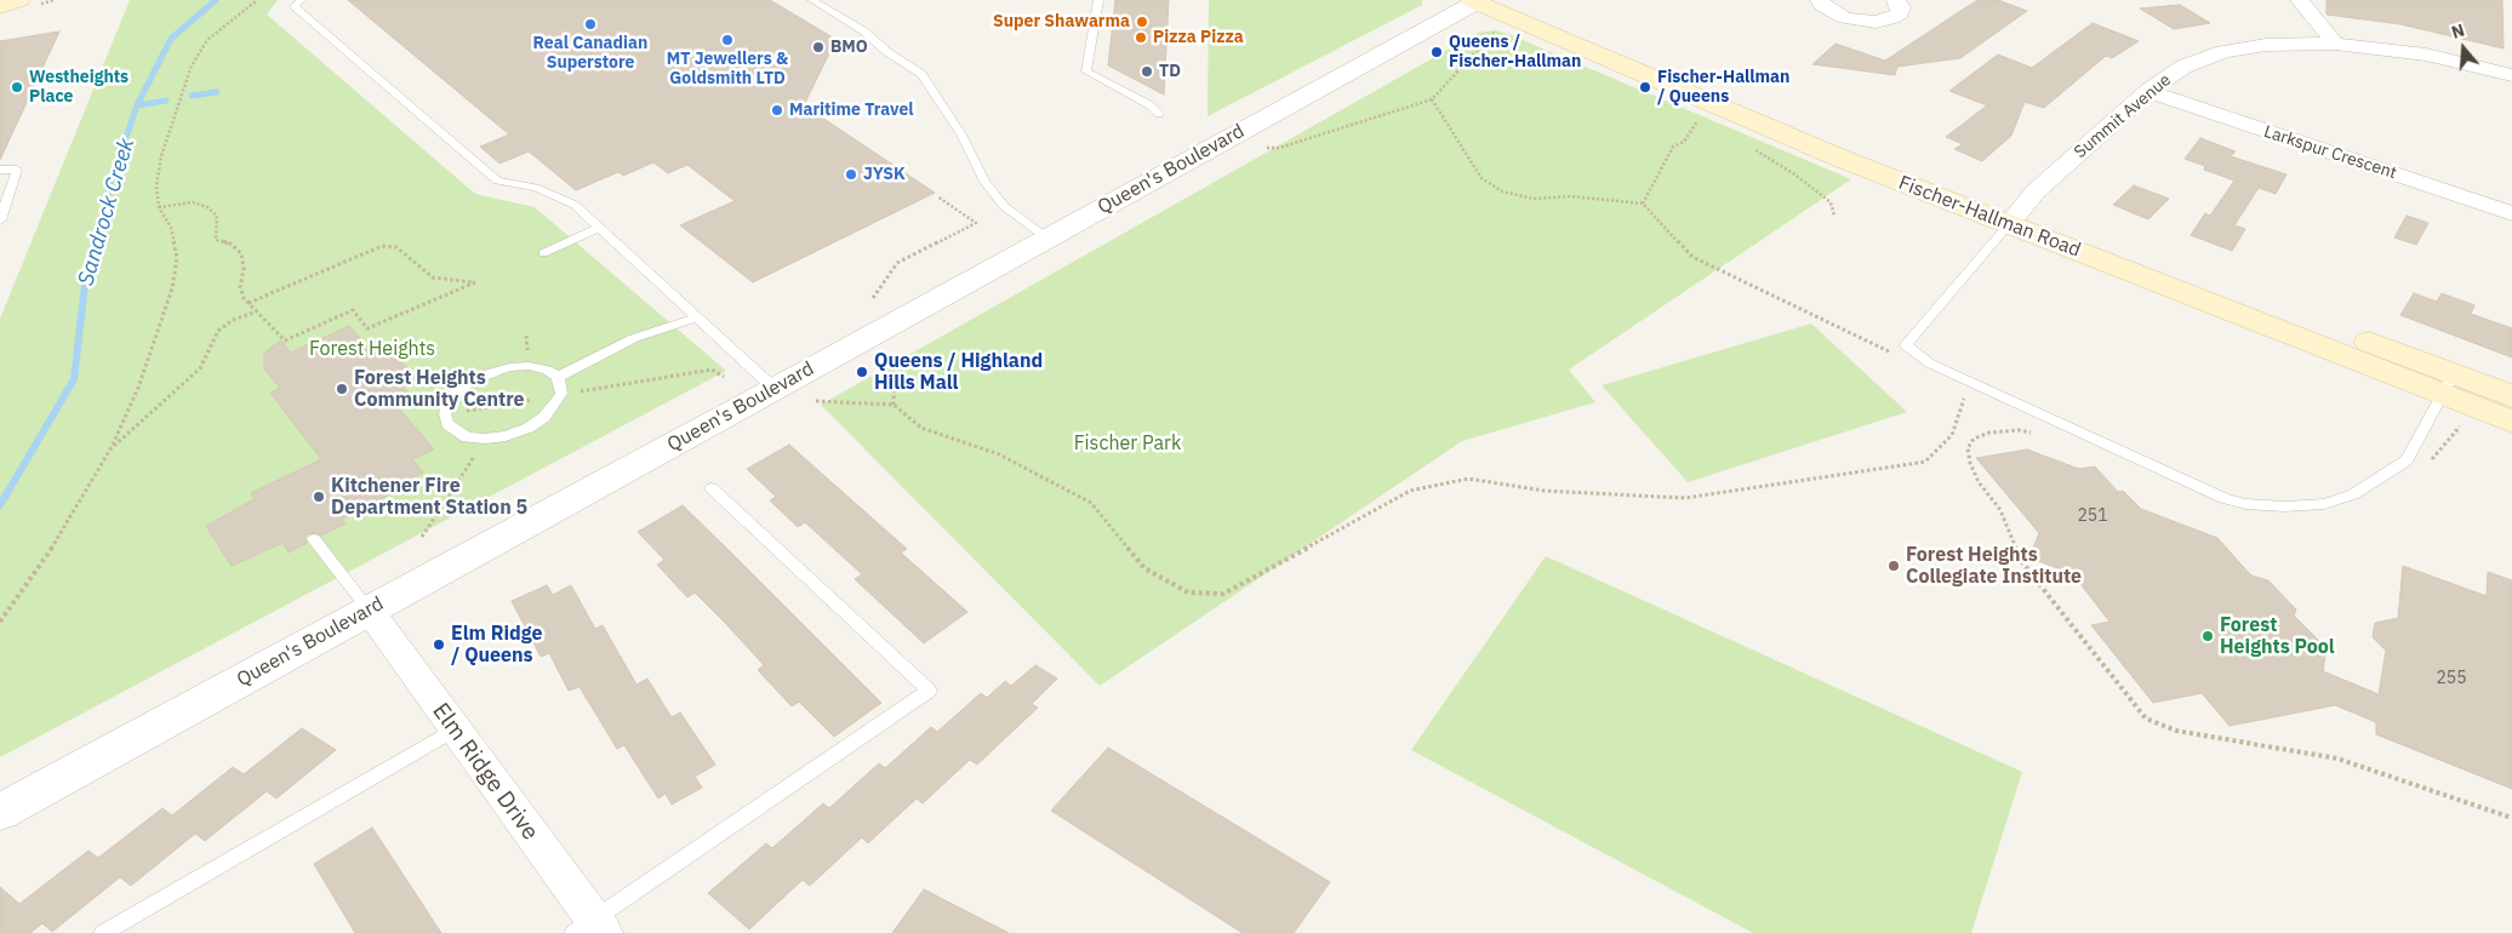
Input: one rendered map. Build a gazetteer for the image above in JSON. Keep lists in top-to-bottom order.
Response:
{
  "streets": {
    "main road": ["Fischer-Hallman Road"],
    "street": [
      "Summit Avenue",
      "Larkspur Crescent",
      "Queen's Boulevard",
      "Elm Ridge Drive"
    ]
  },
  "crossings": [
    ["Summit Avenue", "Larkspur Crescent"],
    ["Summit Avenue", "Fischer-Hallman Road"],
    ["Queen's Boulevard", "Fischer-Hallman Road"],
    ["Queen's Boulevard", "Elm Ridge Drive"]
  ],
  "water": ["Sandrock Creek"],
  "parks": ["Forest Heights", "Fischer Park"],
  "places": [
    "Super Shawarma",
    "Real Canadian Superstore",
    "Pizza Pizza",
    "MT Jewellers & Goldsmith LTD",
    "BMO",
    "Queens / Fischer-Hallman",
    "TD",
    "Westheights Place",
    "Fischer-Hallman / Queens",
    "Maritime Travel",
    "JYSK",
    "Queens / Highland Hills Mall",
    "Forest Heights Community Centre",
    "Kitchener Fire Department Station 5",
    "Forest Heights Collegiate Institute",
    "Forest Heights Pool",
    "Elm Ridge / Queens"
  ],
  "house_numbers": ["251", "255"],
  "north": "top"
}
